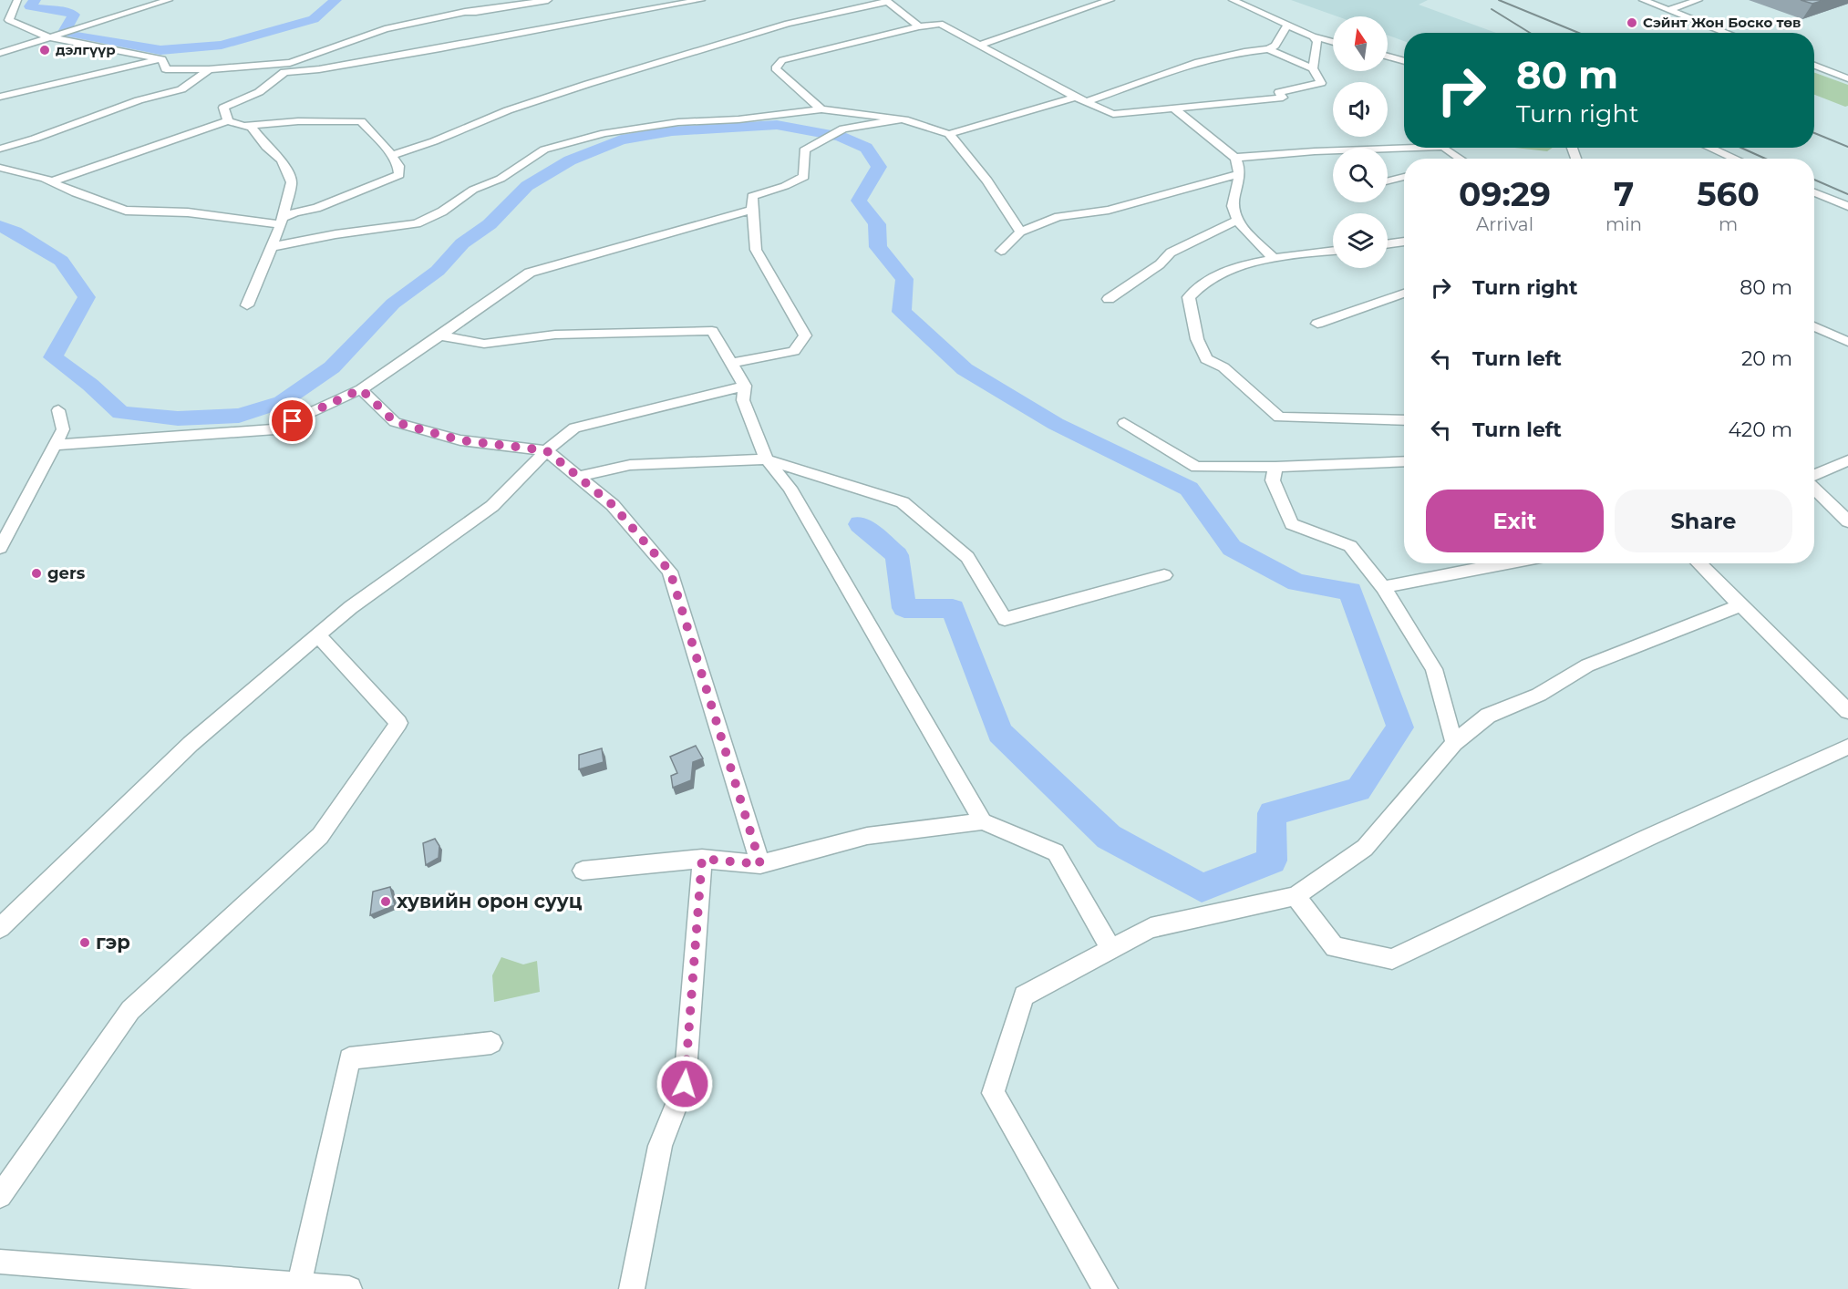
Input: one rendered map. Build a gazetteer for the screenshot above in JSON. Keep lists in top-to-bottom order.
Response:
{
  "places": [
    "Сэйнт Жон Боско төв",
    "дэлгүүр",
    "gers",
    "хувийн орон сууц",
    "гэр"
  ],
  "north": "top",
  "page": {
    "turn": ["80 m", "Turn right"],
    "eta": [
      "09:29",
      "Arrival",
      "7",
      "min",
      "560",
      "m"
    ],
    "list": [
      {
        "name": "Turn right",
        "value": "80 m"
      },
      {
        "name": "Turn left",
        "value": "20 m"
      },
      {
        "name": "Turn left",
        "value": "420 m"
      }
    ],
    "buttons": ["Exit", "Share"]
  }
}
